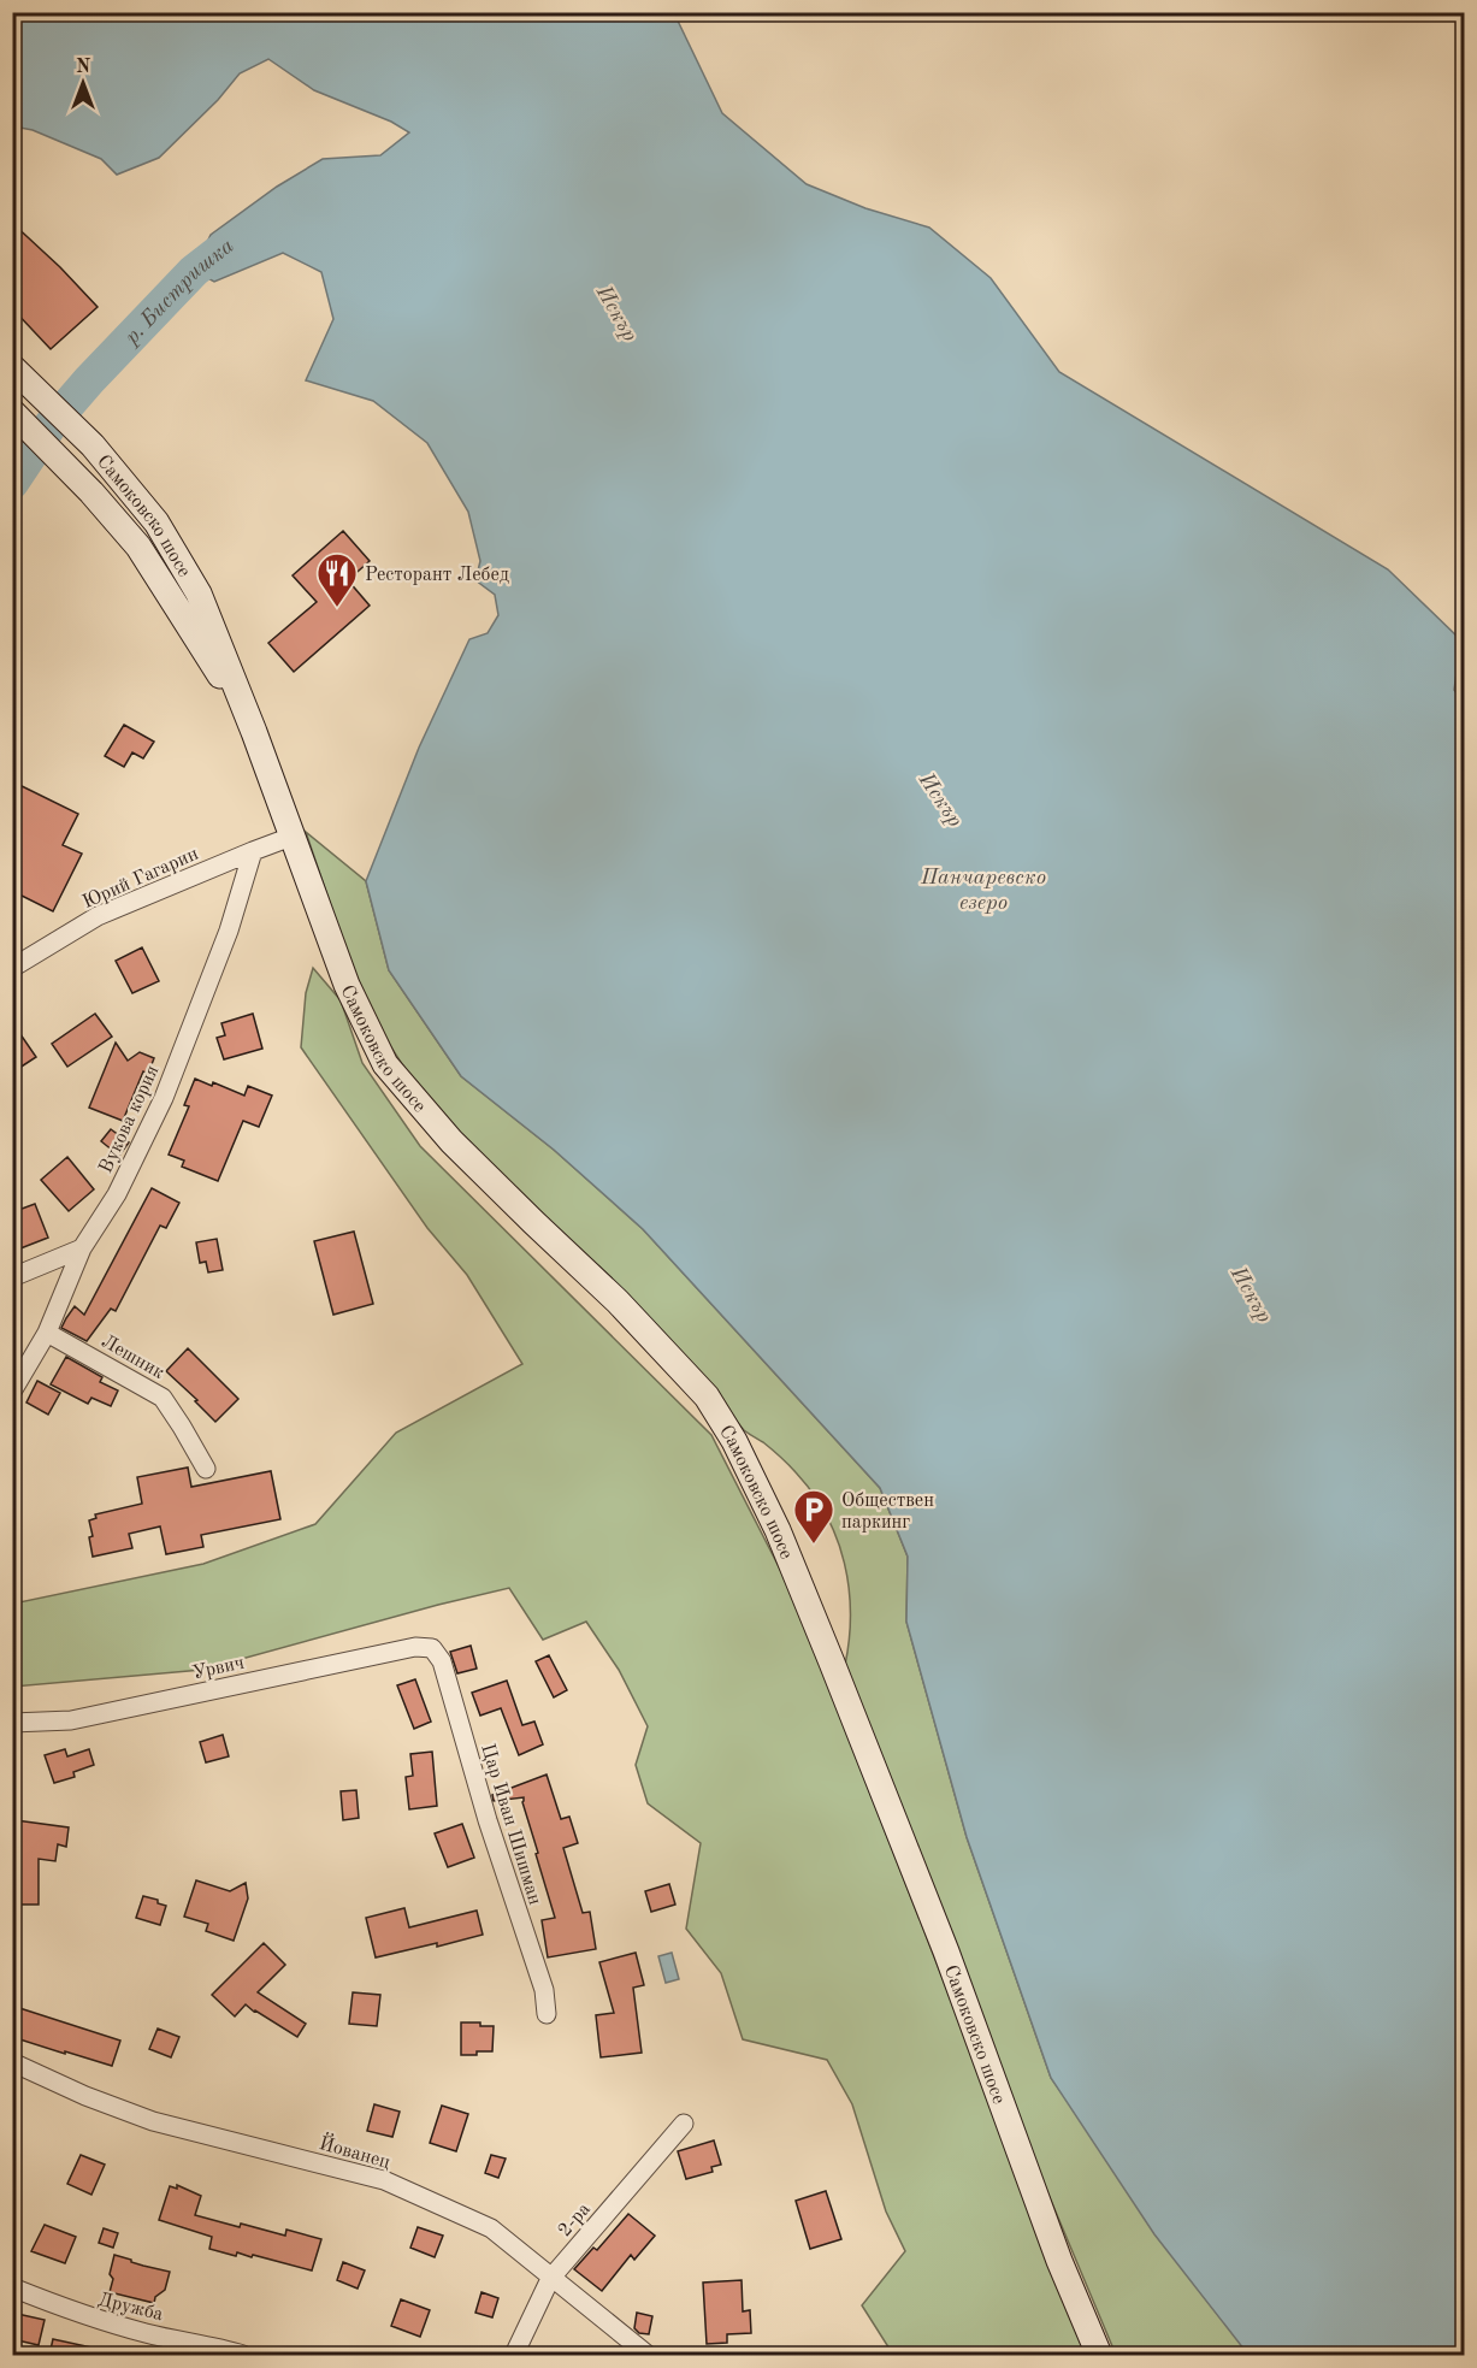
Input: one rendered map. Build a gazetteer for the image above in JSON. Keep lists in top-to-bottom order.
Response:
{
  "streets": {
    "main road": ["Самоковско шосе"],
    "street": [
      "Юрий Гагарин",
      "Вукова кория",
      "Лешник",
      "Урвич",
      "Цар Иван Шишман",
      "Йованец",
      "2-ра",
      "Дружба"
    ]
  },
  "crossings": [
    ["Самоковско шосе", "Юрий Гагарин"],
    ["Юрий Гагарин", "Вукова кория"],
    ["Вукова кория", "Лешник"],
    ["Урвич", "Цар Иван Шишман"],
    ["Йованец", "2-ра"]
  ],
  "water": ["р. Бистришка", "Искър", "Панчаревско езеро"],
  "places": {
    "restaurant": ["Ресторант Лебед"],
    "parking": ["Обществен паркинг"]
  },
  "north": "top"
}
